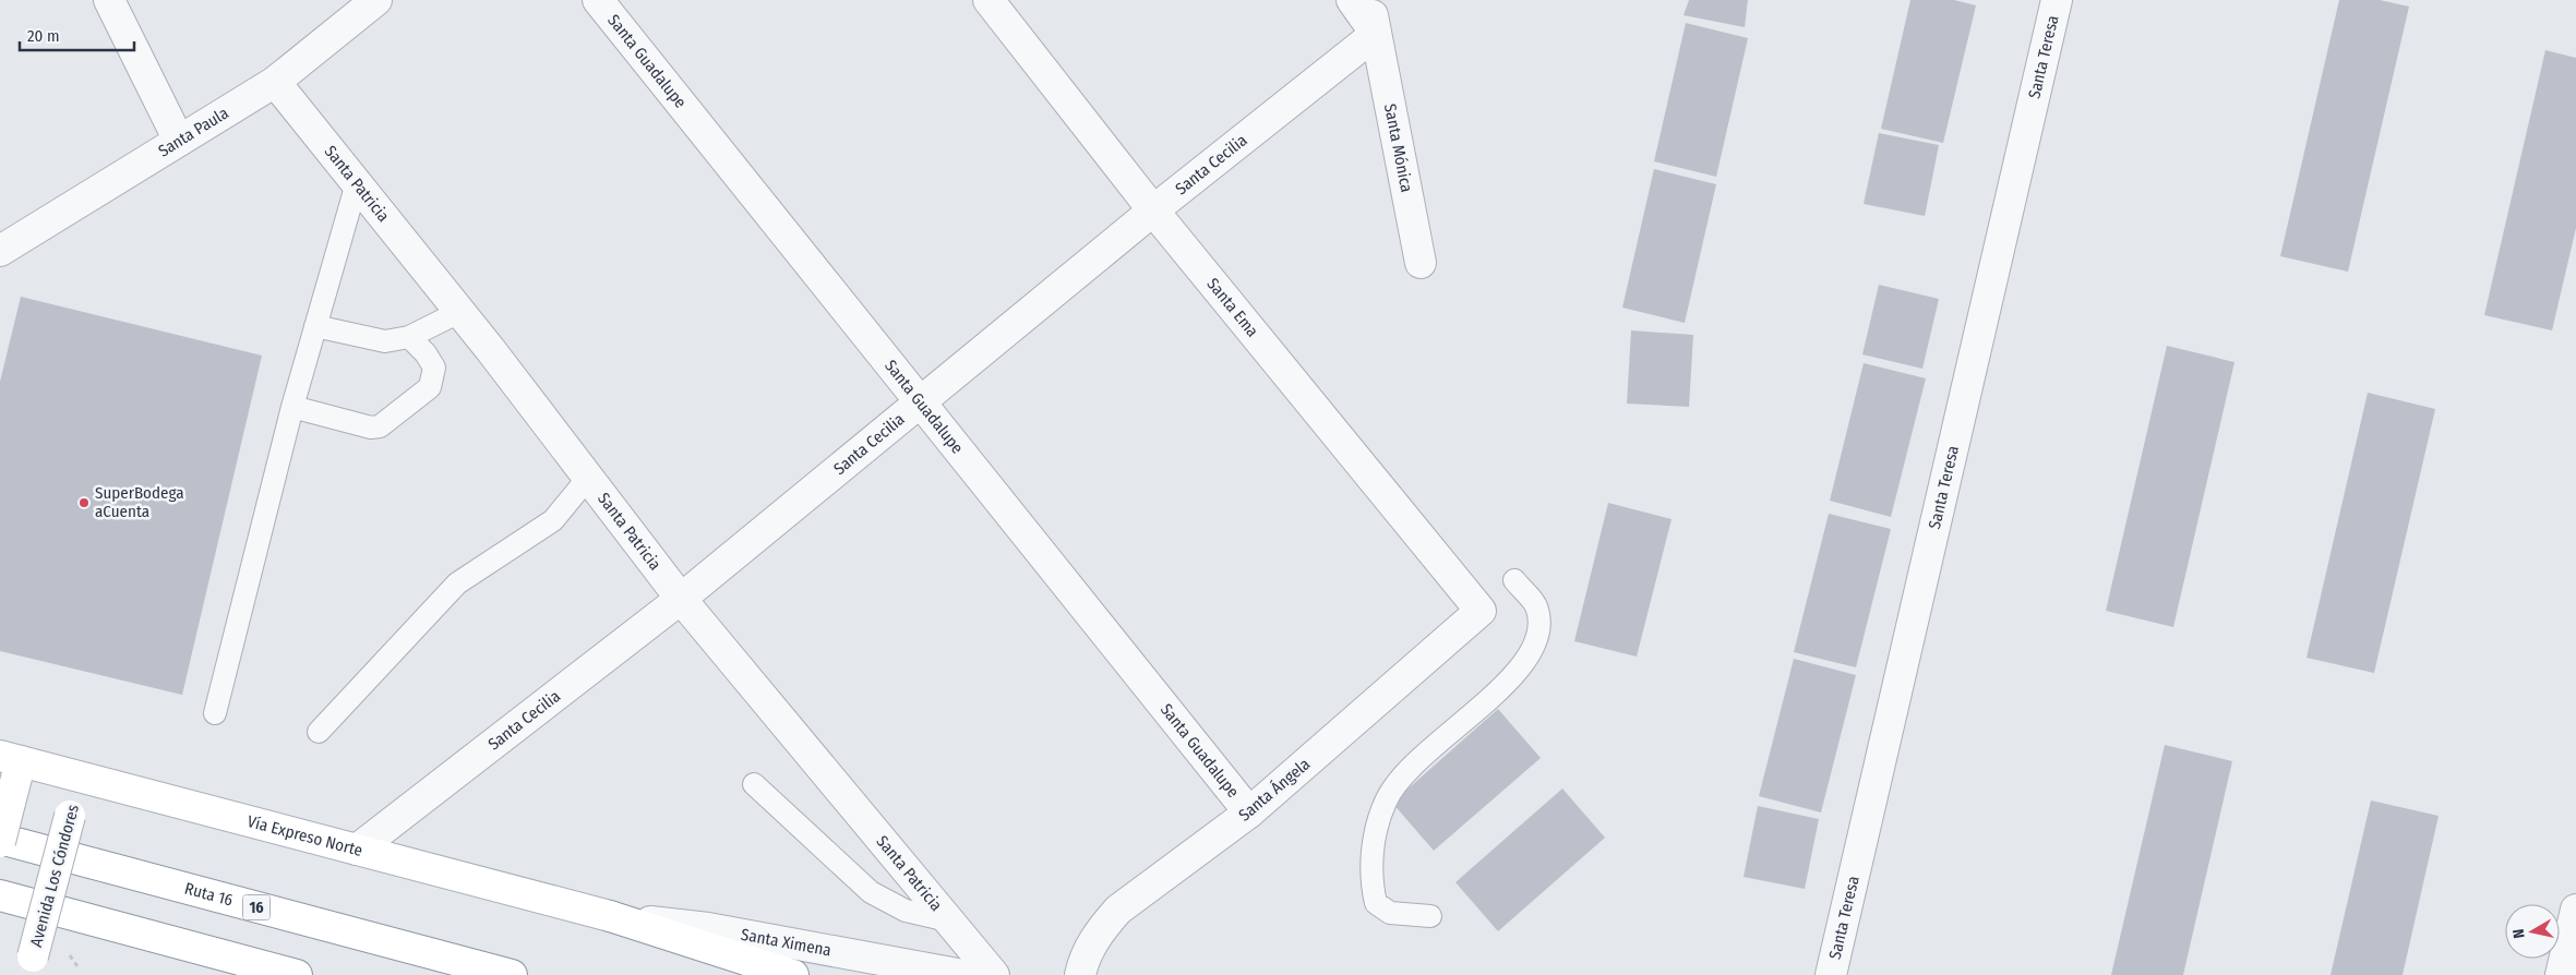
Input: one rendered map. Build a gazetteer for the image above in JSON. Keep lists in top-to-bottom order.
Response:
{
  "streets": {
    "main road": [
      "Vía Expreso Norte",
      "Avenida Los Cóndores",
      "Ruta 16",
      "16"
    ],
    "street": [
      "Santa Teresa",
      "Santa Guadalupe",
      "Santa Paula",
      "Santa Mónica",
      "Santa Cecilia",
      "Santa Patricia",
      "Santa Ema",
      "Santa Ángela",
      "Santa Ximena"
    ]
  },
  "crossings": [
    ["Santa Guadalupe", "Santa Cecilia"],
    ["Santa Guadalupe", "Santa Ángela"],
    ["Santa Paula", "Santa Patricia"],
    ["Santa Mónica", "Santa Cecilia"],
    ["Santa Cecilia", "Santa Patricia"],
    ["Santa Cecilia", "Santa Ema"],
    ["Santa Cecilia", "Vía Expreso Norte"],
    ["Santa Ema", "Santa Ángela"],
    ["Vía Expreso Norte", "Avenida Los Cóndores"],
    ["Vía Expreso Norte", "Santa Ximena"]
  ],
  "places": ["SuperBodega aCuenta"],
  "scale_bar": "20 m",
  "north": "left"
}
